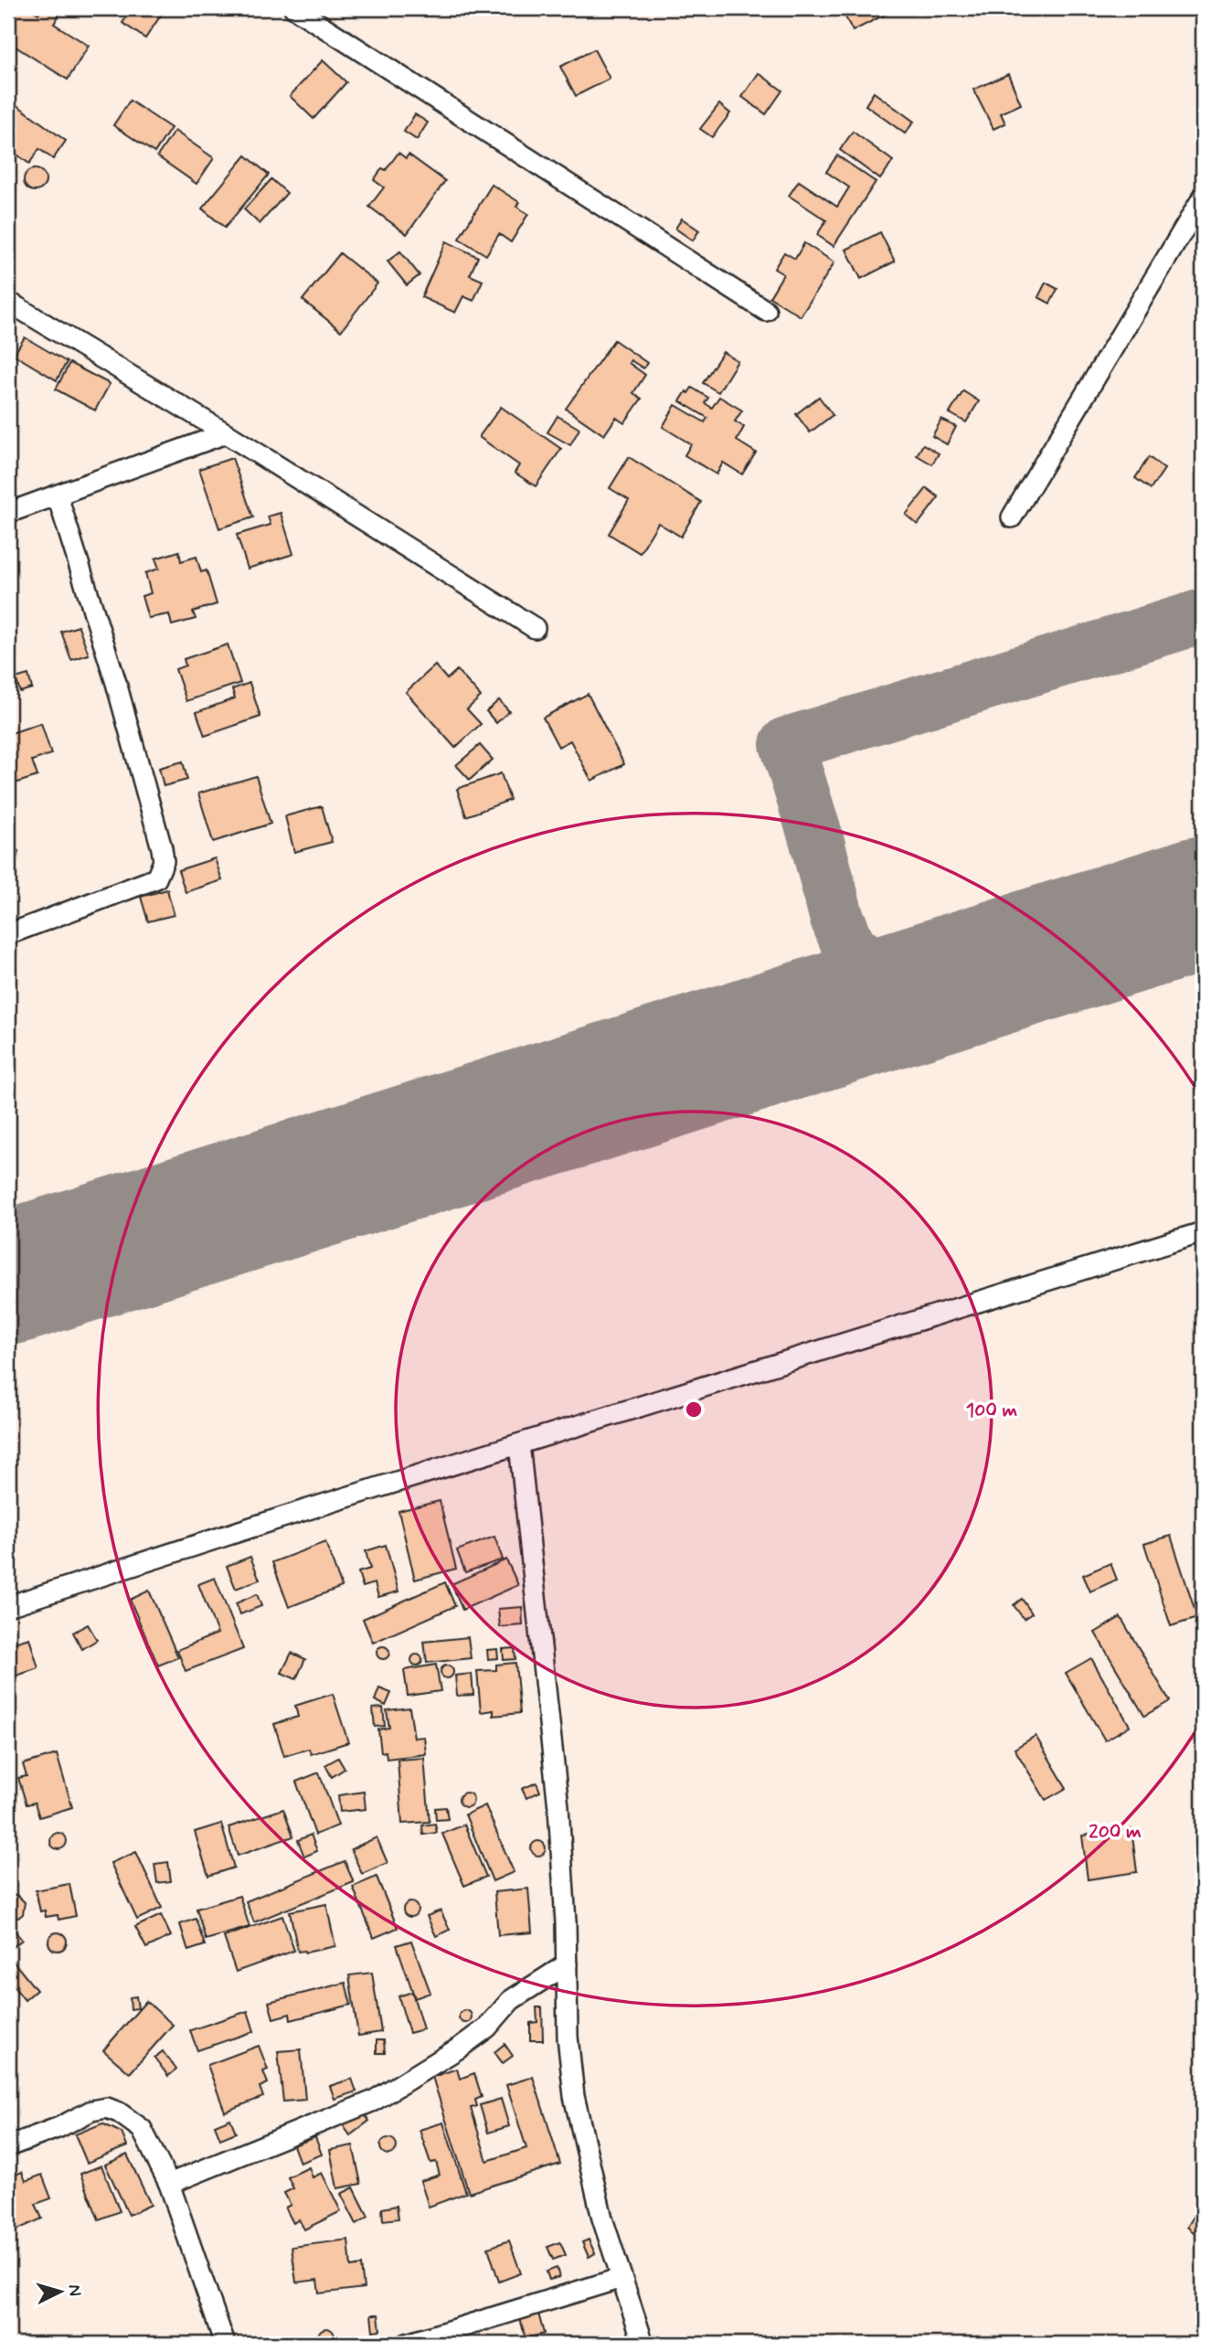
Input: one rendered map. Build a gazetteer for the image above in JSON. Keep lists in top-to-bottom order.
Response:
{
  "north": "right",
  "rings": ["100 m", "200 m"]
}
